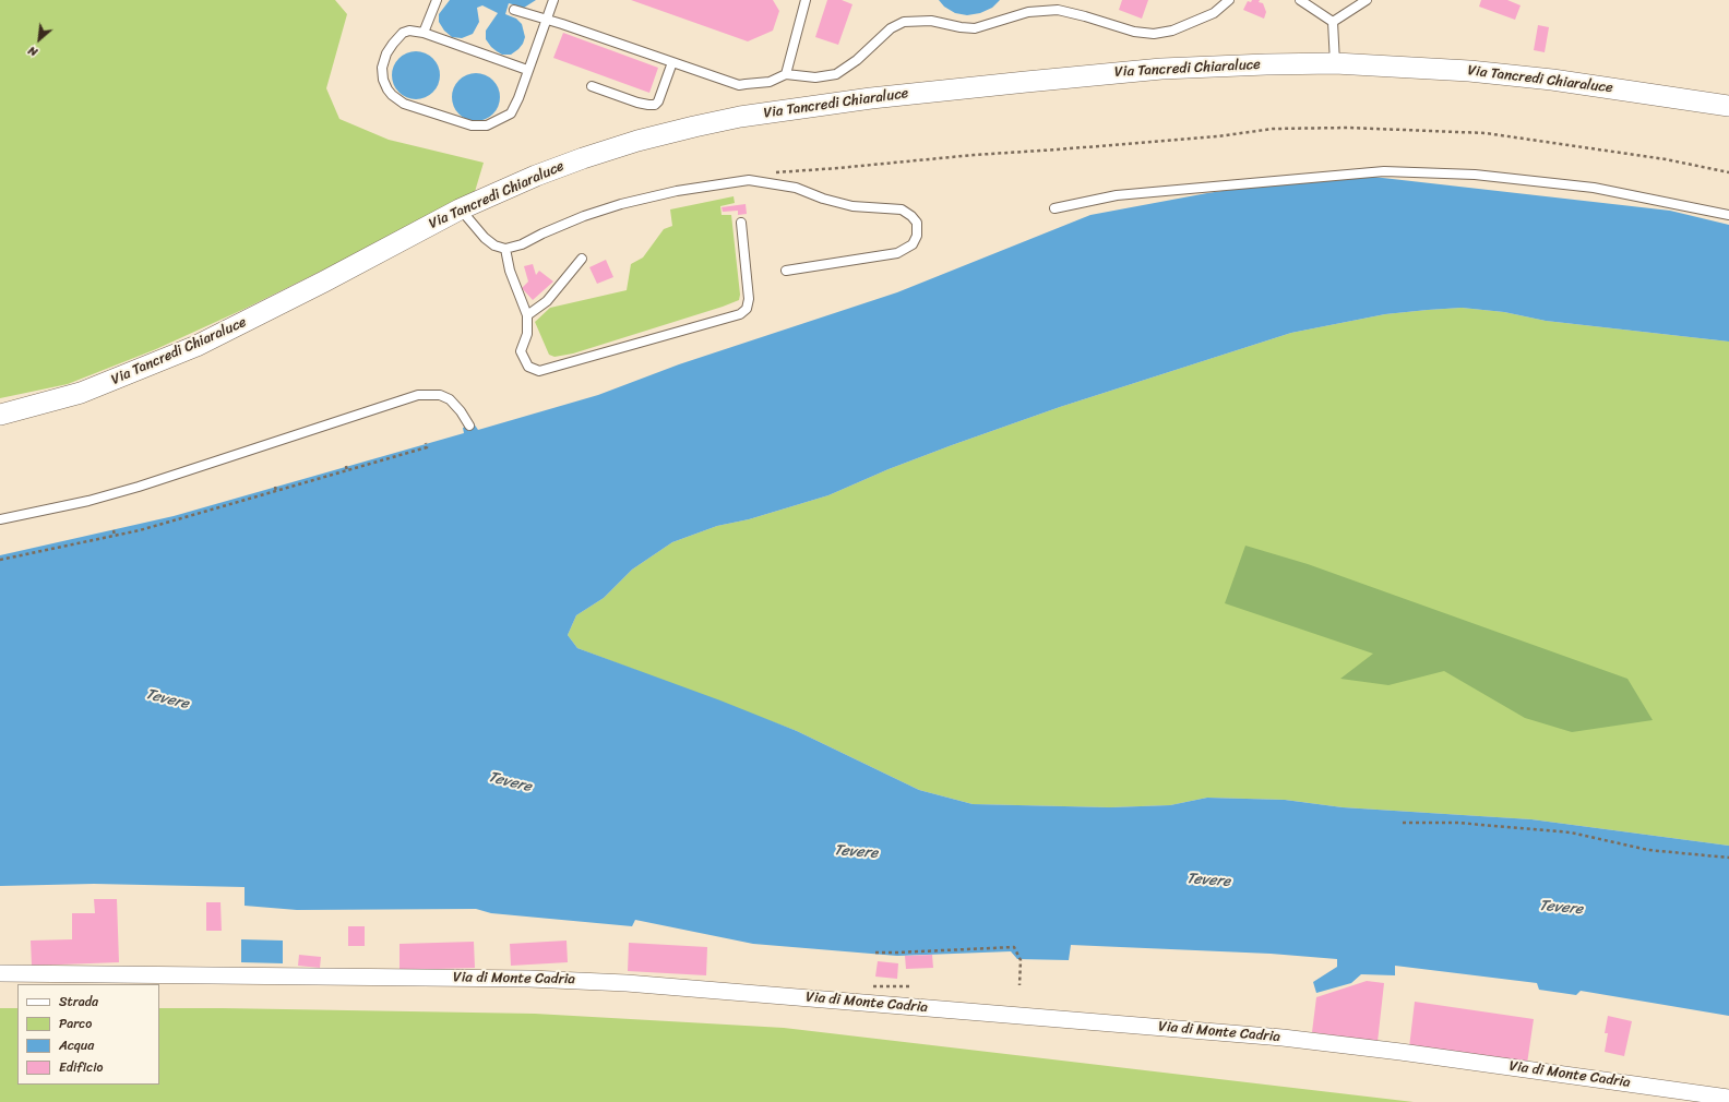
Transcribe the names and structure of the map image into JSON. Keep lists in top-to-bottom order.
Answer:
{
  "streets": {
    "street": ["Via Tancredi Chiaraluce", "Via di Monte Cadria"]
  },
  "water": ["Tevere"],
  "legend": [
    "Strada",
    "Parco",
    "Acqua",
    "Edificio"
  ],
  "north": "bottom left"
}
